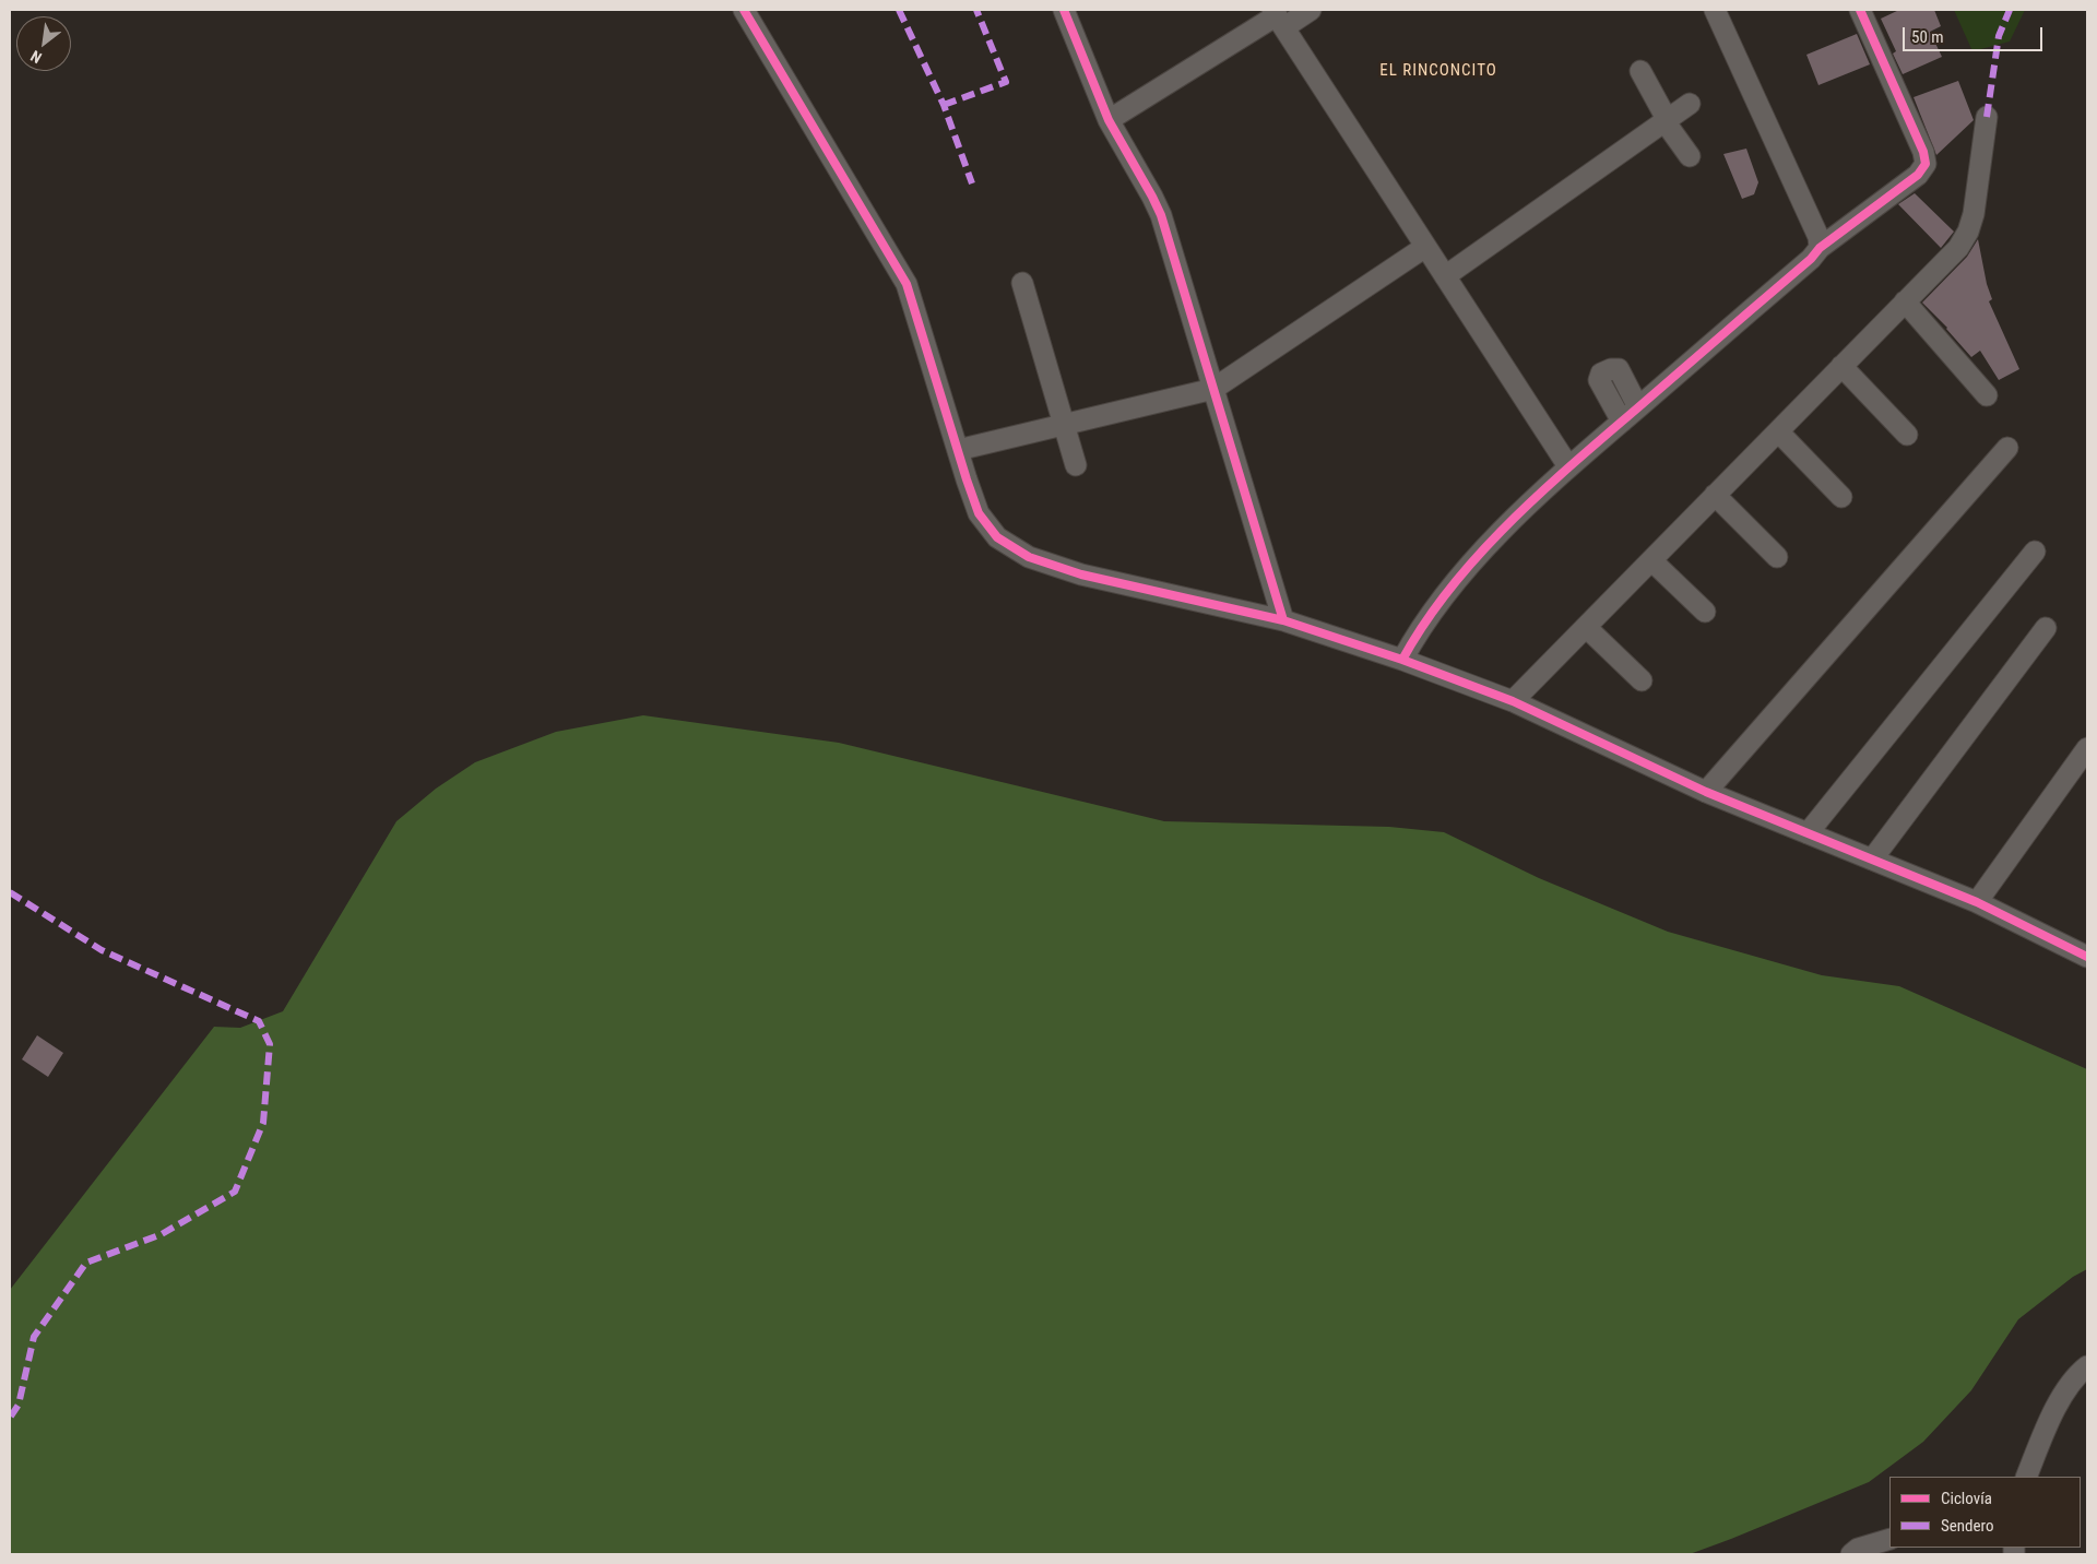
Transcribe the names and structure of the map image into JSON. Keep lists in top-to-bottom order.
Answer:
{
  "districts": ["EL RINCONCITO"],
  "legend": ["Ciclovía", "Sendero"],
  "scale_bar": "50 m",
  "north": "bottom left"
}
